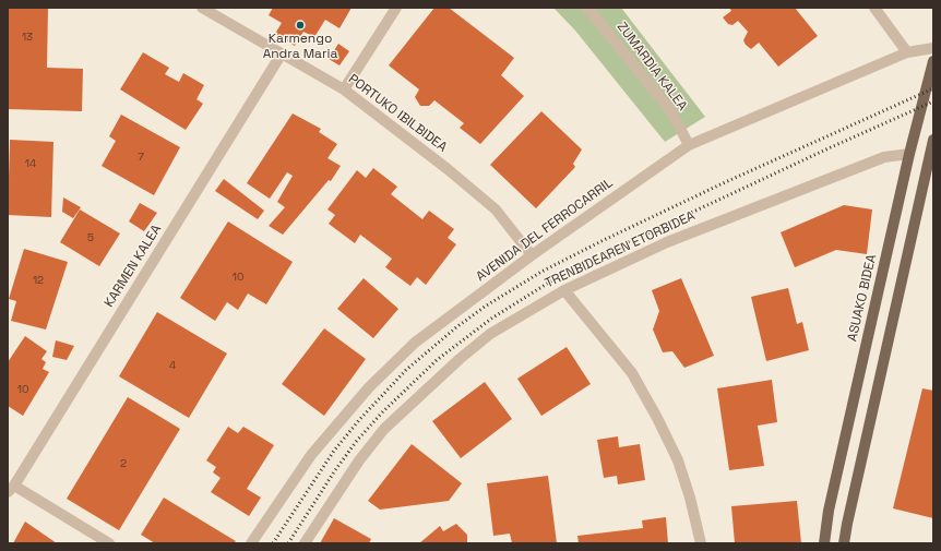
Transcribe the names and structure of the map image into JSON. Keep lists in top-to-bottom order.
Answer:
{
  "streets": {
    "main road": ["ASUAKO BIDEA"],
    "street": [
      "ZUMARDIA KALEA",
      "PORTUKO IBILBIDEA",
      "AVENIDA DEL FERROCARRIL",
      "TRENBIDEAREN ETORBIDEA",
      "KARMEN KALEA"
    ]
  },
  "crossings": [
    ["ZUMARDIA KALEA", "AVENIDA DEL FERROCARRIL"],
    ["PORTUKO IBILBIDEA", "AVENIDA DEL FERROCARRIL"],
    ["PORTUKO IBILBIDEA", "KARMEN KALEA"],
    ["TRENBIDEAREN ETORBIDEA", "ASUAKO BIDEA"]
  ],
  "places": ["Karmengo Andra Maria"],
  "house_numbers": [
    "13",
    "7",
    "14",
    "5",
    "10",
    "12",
    "4",
    "10",
    "2"
  ]
}
